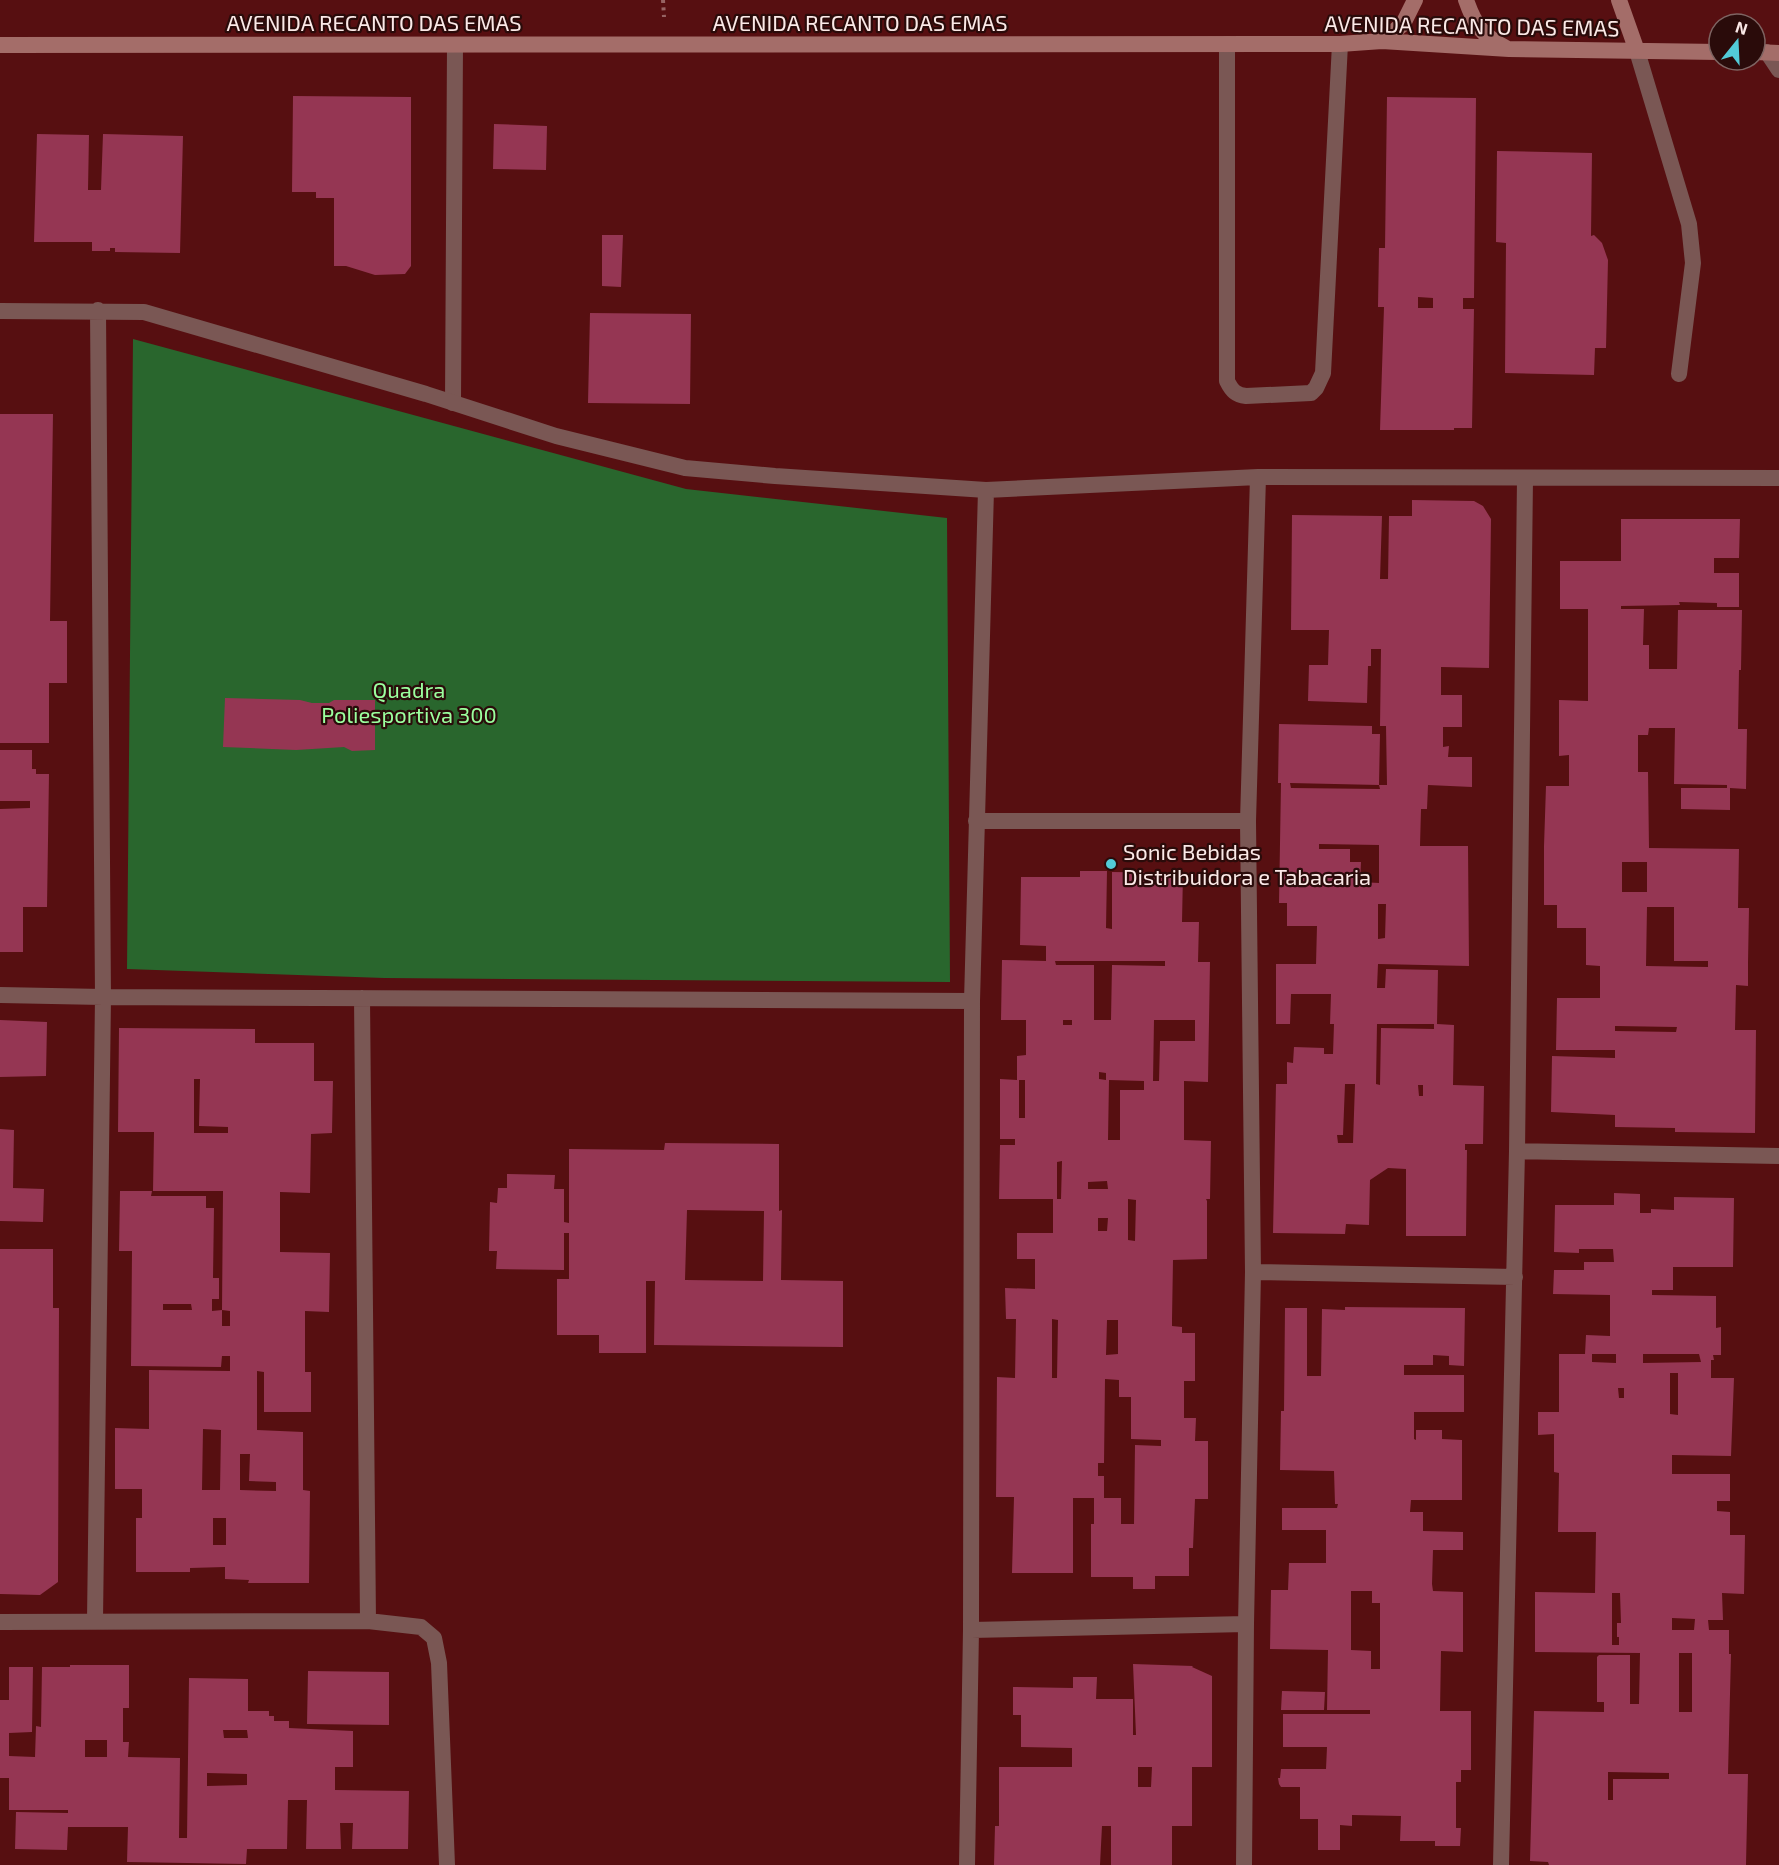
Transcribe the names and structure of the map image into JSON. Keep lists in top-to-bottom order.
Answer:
{
  "streets": {
    "main road": ["AVENIDA RECANTO DAS EMAS"]
  },
  "parks": ["Quadra Poliesportiva 300"],
  "places": ["Sonic Bebidas Distribuidora e Tabacaria"],
  "north": "top"
}
